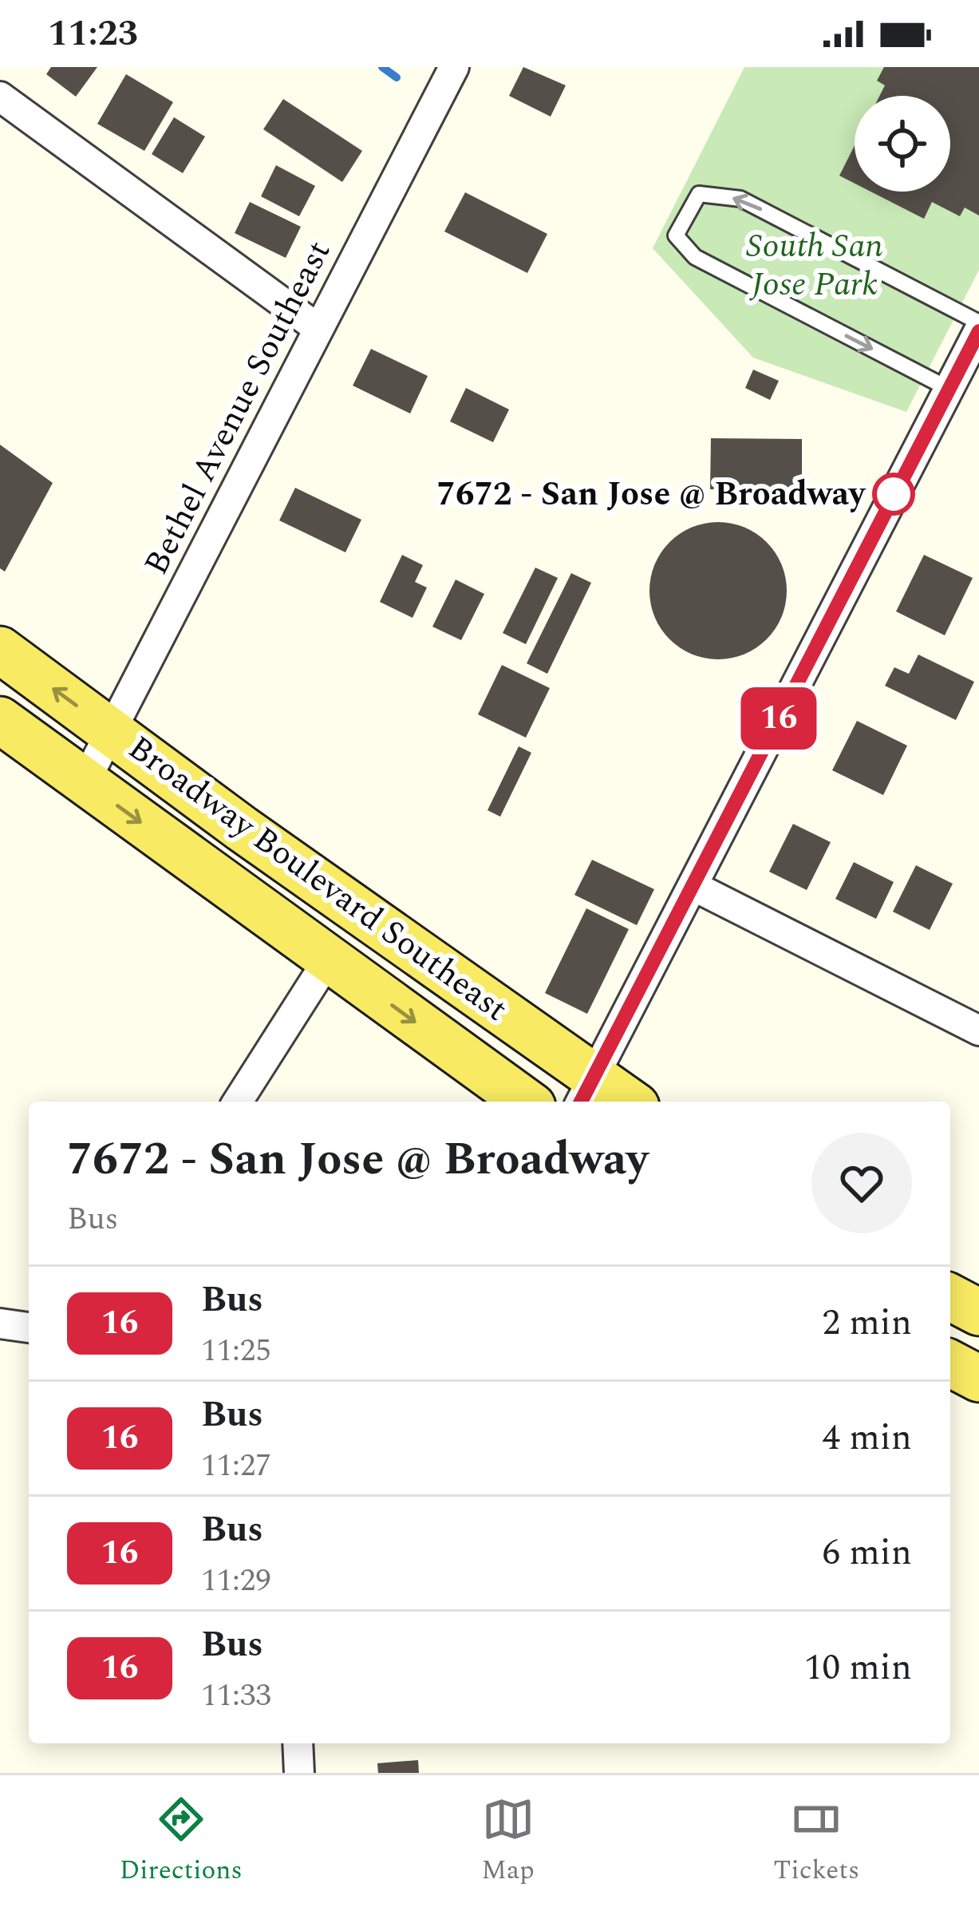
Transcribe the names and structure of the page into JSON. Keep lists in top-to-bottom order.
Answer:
{
  "streets": {
    "main road": ["Broadway Boulevard Southeast"],
    "street": ["Bethel Avenue Southeast"]
  },
  "crossings": [
    ["Bethel Avenue Southeast", "Broadway Boulevard Southeast"]
  ],
  "parks": ["South San Jose Park"],
  "places": ["7672 - San Jose @ Broadway"],
  "lines": ["bus line 16"],
  "page": {
    "status": "11:23",
    "on_map": "16",
    "heading": ["7672 - San Jose @ Broadway", "Bus"],
    "list": [
      {
        "mark": "16",
        "name": "Bus",
        "note": "11:25",
        "value": "2 min"
      },
      {
        "mark": "16",
        "name": "Bus",
        "note": "11:27",
        "value": "4 min"
      },
      {
        "mark": "16",
        "name": "Bus",
        "note": "11:29",
        "value": "6 min"
      },
      {
        "mark": "16",
        "name": "Bus",
        "note": "11:33",
        "value": "10 min"
      }
    ],
    "tabs": ["Directions", "Map", "Tickets"]
  }
}
